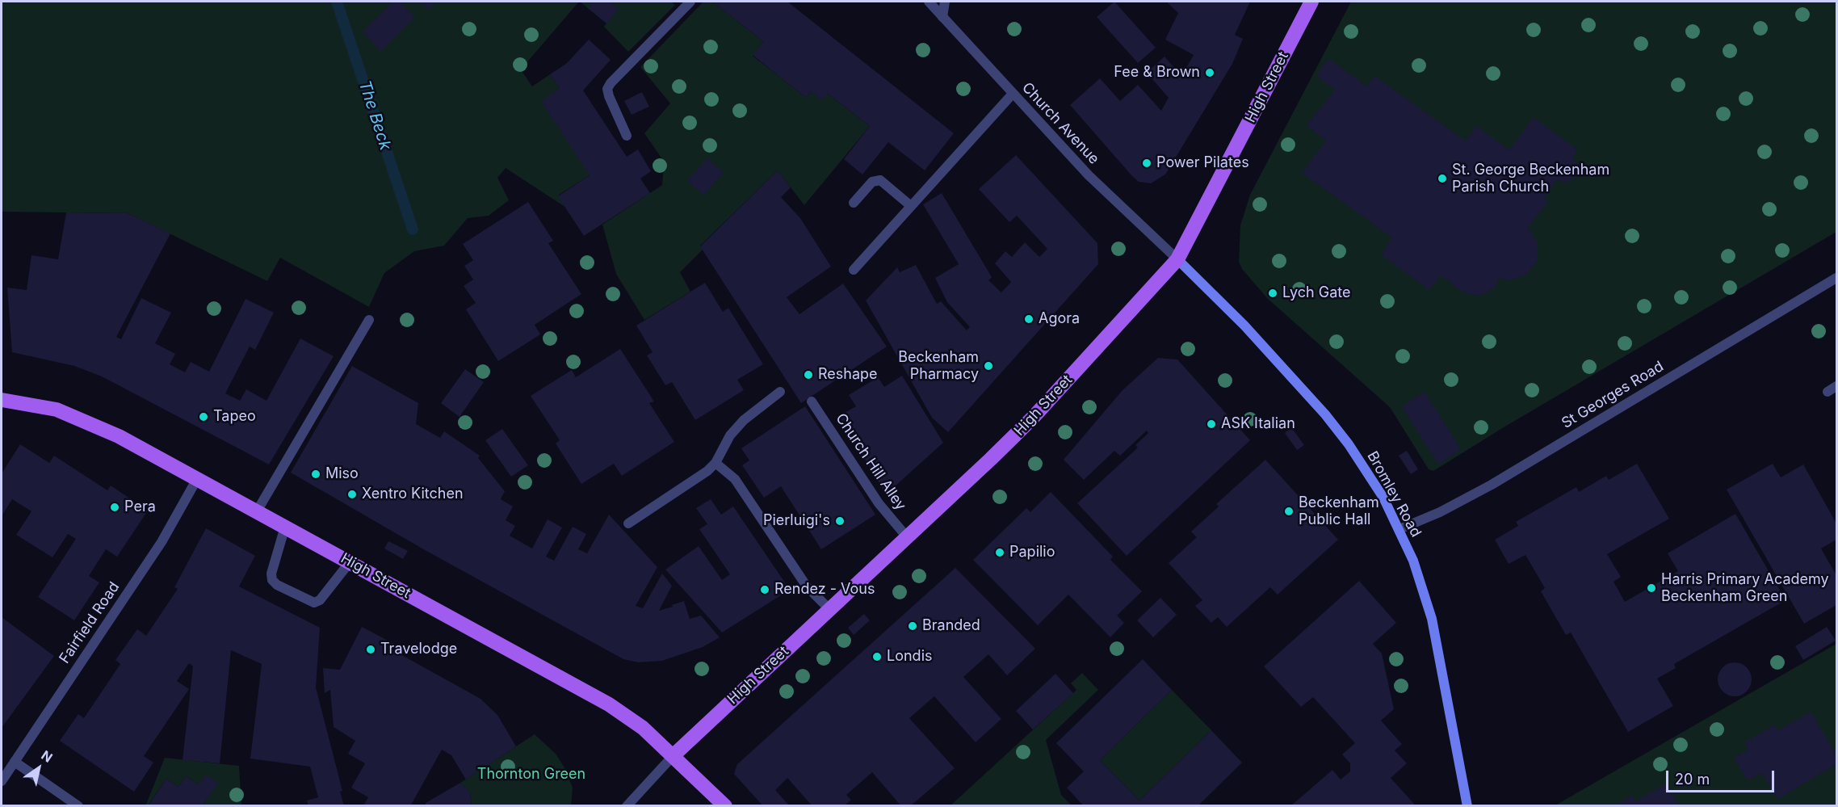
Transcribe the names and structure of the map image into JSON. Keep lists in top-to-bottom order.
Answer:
{
  "streets": {
    "main road": ["High Street", "Bromley Road"],
    "street": [
      "Church Avenue",
      "St Georges Road",
      "Church Hill Alley",
      "Fairfield Road"
    ]
  },
  "crossings": [
    ["High Street", "Church Avenue"],
    ["High Street", "Church Hill Alley"],
    ["High Street", "Bromley Road"],
    ["High Street", "Fairfield Road"],
    ["Church Avenue", "Bromley Road"],
    ["St Georges Road", "Bromley Road"]
  ],
  "water": ["The Beck"],
  "parks": ["Thornton Green"],
  "places": [
    "Fee & Brown",
    "Power Pilates",
    "St. George Beckenham Parish Church",
    "Lych Gate",
    "Agora",
    "Beckenham Pharmacy",
    "Reshape",
    "Tapeo",
    "ASK Italian",
    "Miso",
    "Xentro Kitchen",
    "Pera",
    "Beckenham Public Hall",
    "Pierluigi's",
    "Papilio",
    "Harris Primary Academy Beckenham Green",
    "Rendez - Vous",
    "Branded",
    "Travelodge",
    "Londis"
  ],
  "scale_bar": "20 m",
  "north": "top right"
}
